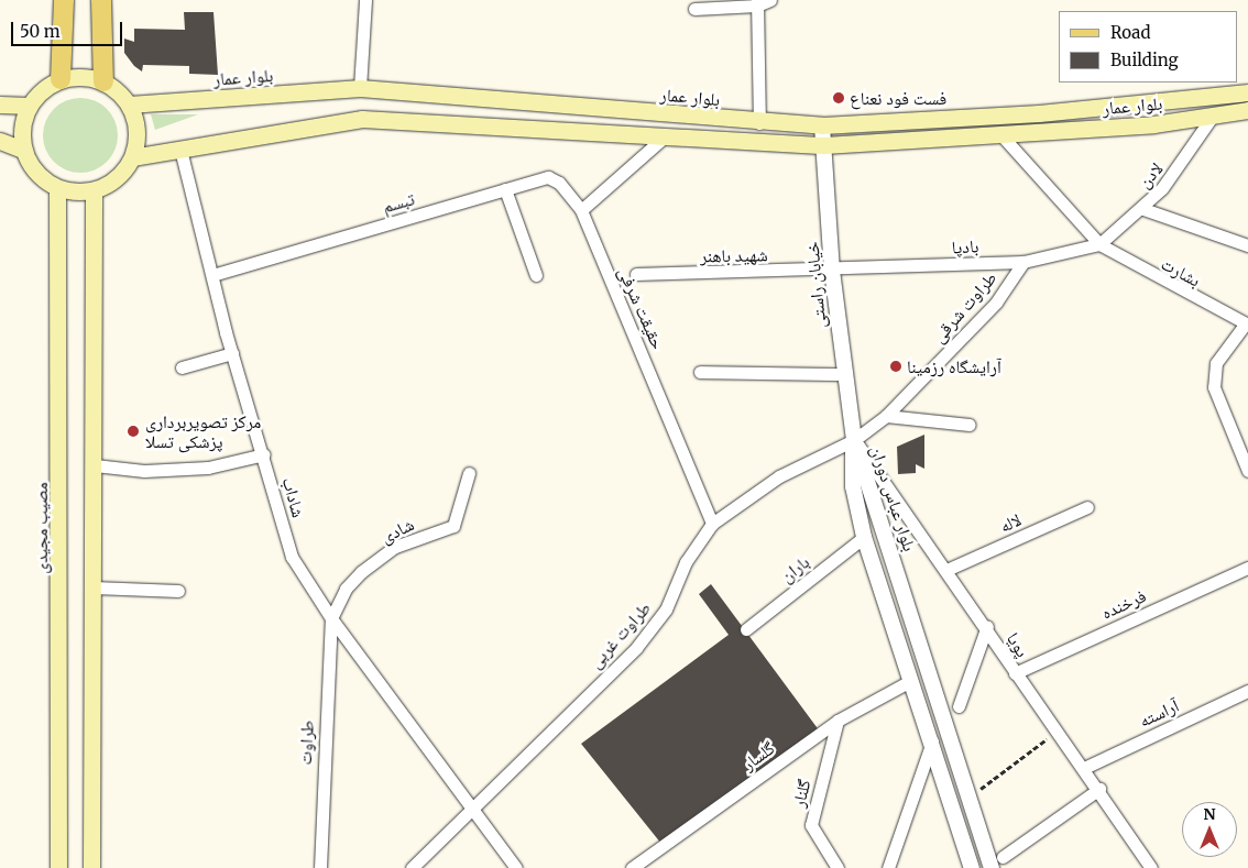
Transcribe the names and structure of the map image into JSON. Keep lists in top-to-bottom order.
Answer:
{
  "streets": {
    "main road": ["بلوار عمار", "مصیب مجیدی"],
    "street": [
      "لادن",
      "تبسم",
      "بادپا",
      "شهید باهنر",
      "بشارت",
      "خیابان راستی",
      "طراوت شرقی",
      "حقیقت شرفی",
      "شاداب",
      "بلوار عباس دوران",
      "لاله",
      "شادی",
      "باران",
      "فرخنده",
      "طراوت غربی",
      "پویا",
      "آراسته",
      "طراوت",
      "گلسار",
      "گلنار"
    ]
  },
  "crossings": [
    ["بلوار عمار", "لادن"],
    ["بلوار عمار", "بشارت"],
    ["بلوار عمار", "خیابان راستی"],
    ["بلوار عمار", "شاداب"],
    ["بلوار عمار", "مصیب مجیدی"],
    ["لادن", "بادپا"],
    ["لادن", "بشارت"],
    ["تبسم", "حقیقت شرفی"],
    ["تبسم", "شاداب"],
    ["بادپا", "شهید باهنر"],
    ["بادپا", "بشارت"],
    ["بادپا", "خیابان راستی"],
    ["بادپا", "طراوت شرقی"],
    ["شهید باهنر", "خیابان راستی"],
    ["خیابان راستی", "طراوت شرقی"],
    ["خیابان راستی", "بلوار عباس دوران"],
    ["خیابان راستی", "طراوت غربی"],
    ["خیابان راستی", "پویا"],
    ["طراوت شرقی", "بلوار عباس دوران"],
    ["طراوت شرقی", "طراوت غربی"],
    ["طراوت شرقی", "پویا"],
    ["حقیقت شرفی", "طراوت غربی"],
    ["شاداب", "شادی"],
    ["شاداب", "طراوت غربی"],
    ["شاداب", "طراوت"],
    ["بلوار عباس دوران", "باران"],
    ["بلوار عباس دوران", "طراوت غربی"],
    ["بلوار عباس دوران", "پویا"],
    ["بلوار عباس دوران", "گلسار"],
    ["لاله", "پویا"],
    ["شادی", "طراوت"],
    ["فرخنده", "پویا"],
    ["طراوت غربی", "پویا"],
    ["پویا", "آراسته"],
    ["گلسار", "گلنار"]
  ],
  "places": ["فست فود نعناع", "آرایشگاه رزمینا", "مرکز تصویربرداری پزشکی تسلا"],
  "legend": ["Road", "Building"],
  "scale_bar": "50 m",
  "north": "top"
}
